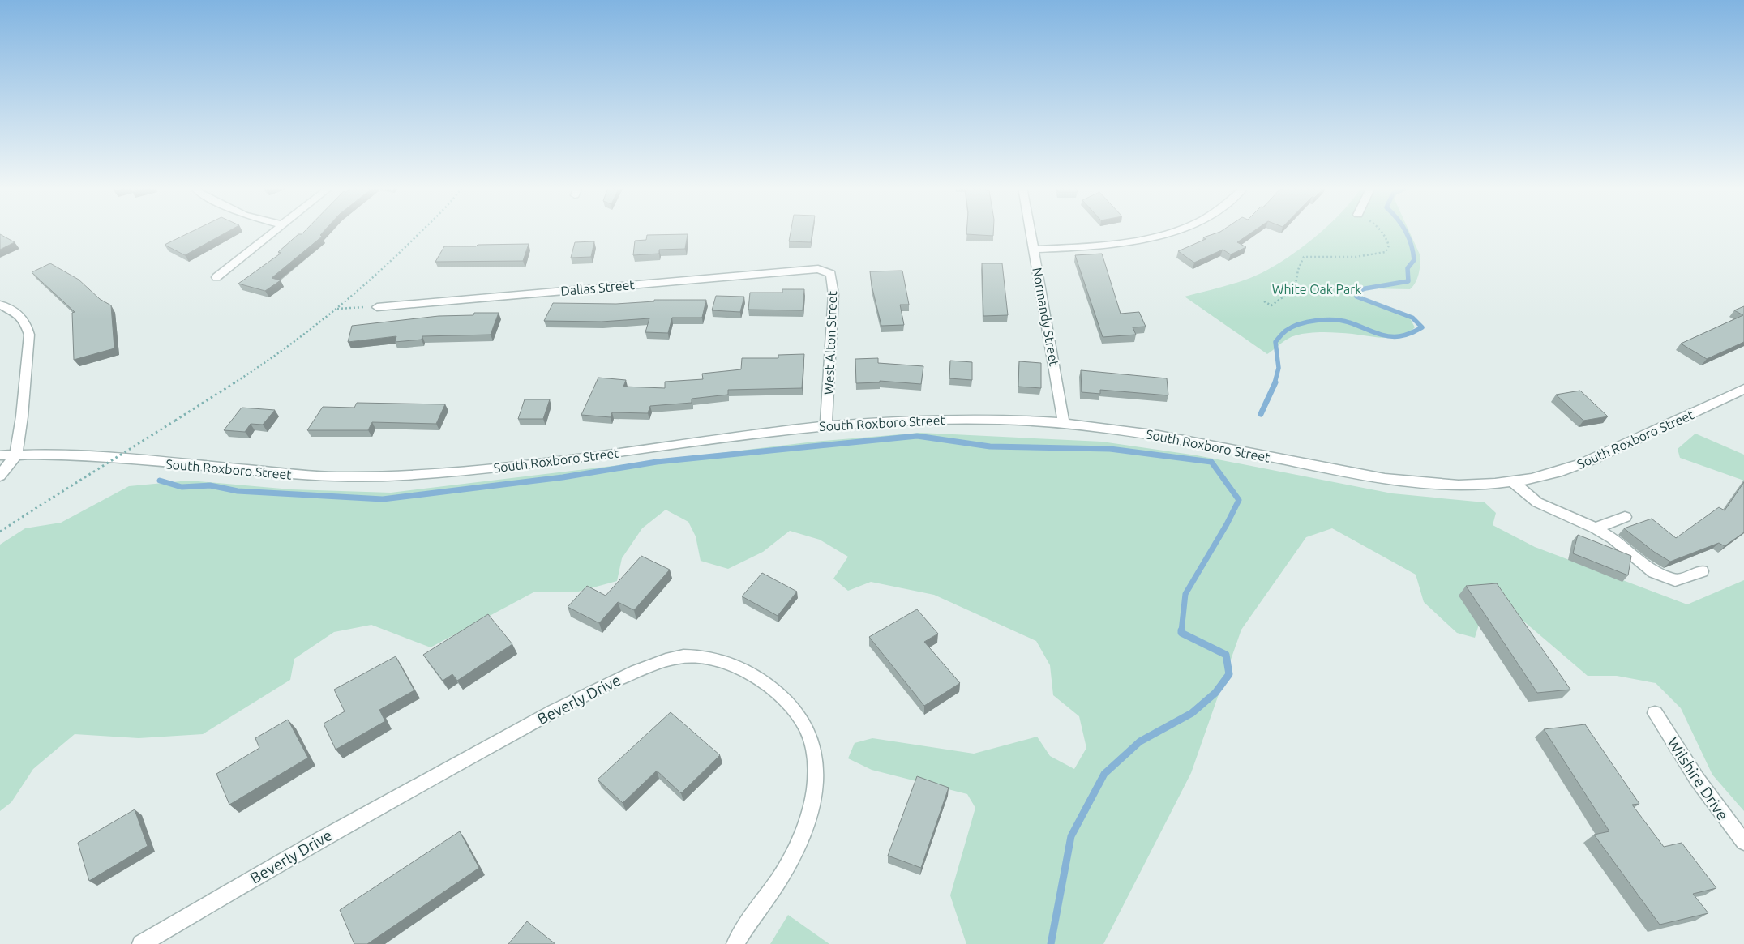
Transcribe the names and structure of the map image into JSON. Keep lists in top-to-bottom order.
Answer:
{
  "streets": {
    "street": [
      "Dallas Street",
      "Normandy Street",
      "West Alton Street",
      "South Roxboro Street",
      "Beverly Drive",
      "Wilshire Drive"
    ]
  },
  "crossings": [
    ["Dallas Street", "West Alton Street"],
    ["Normandy Street", "South Roxboro Street"],
    ["West Alton Street", "South Roxboro Street"]
  ],
  "parks": ["White Oak Park"]
}
